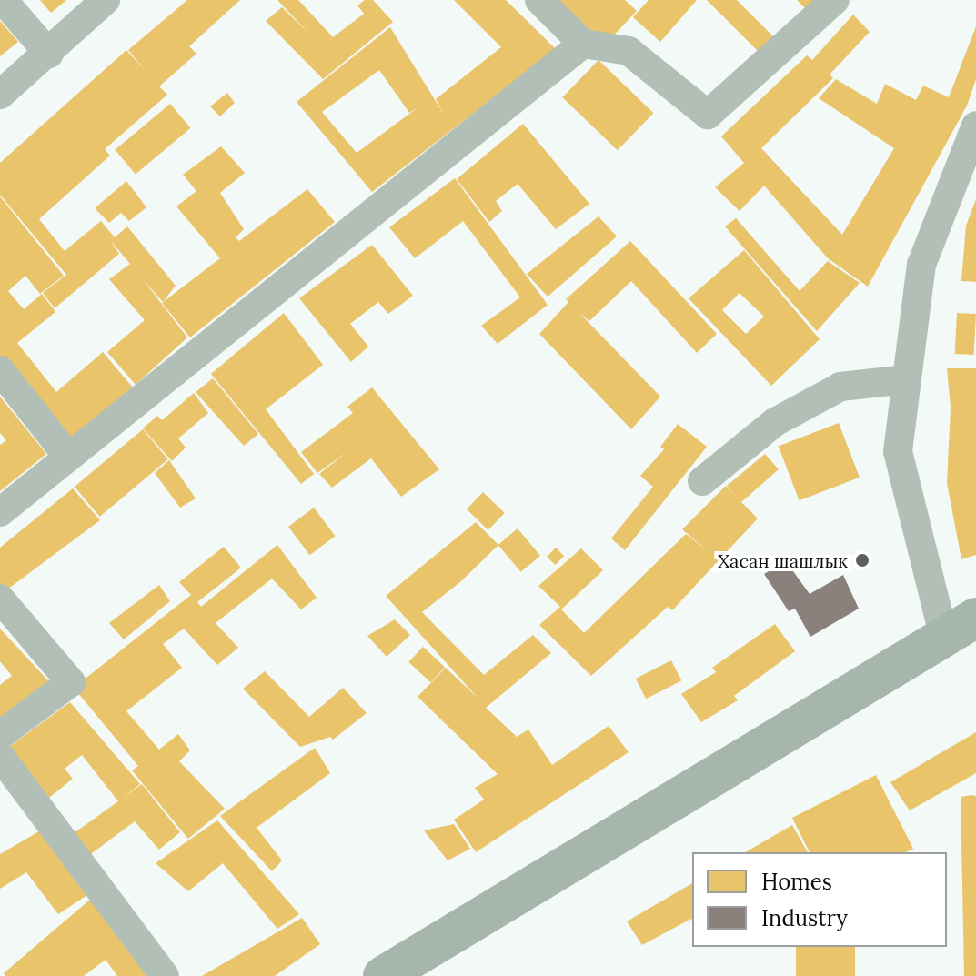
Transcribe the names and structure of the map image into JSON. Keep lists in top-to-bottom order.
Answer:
{
  "places": ["Хасан шашлык"],
  "legend": ["Homes", "Industry"]
}
